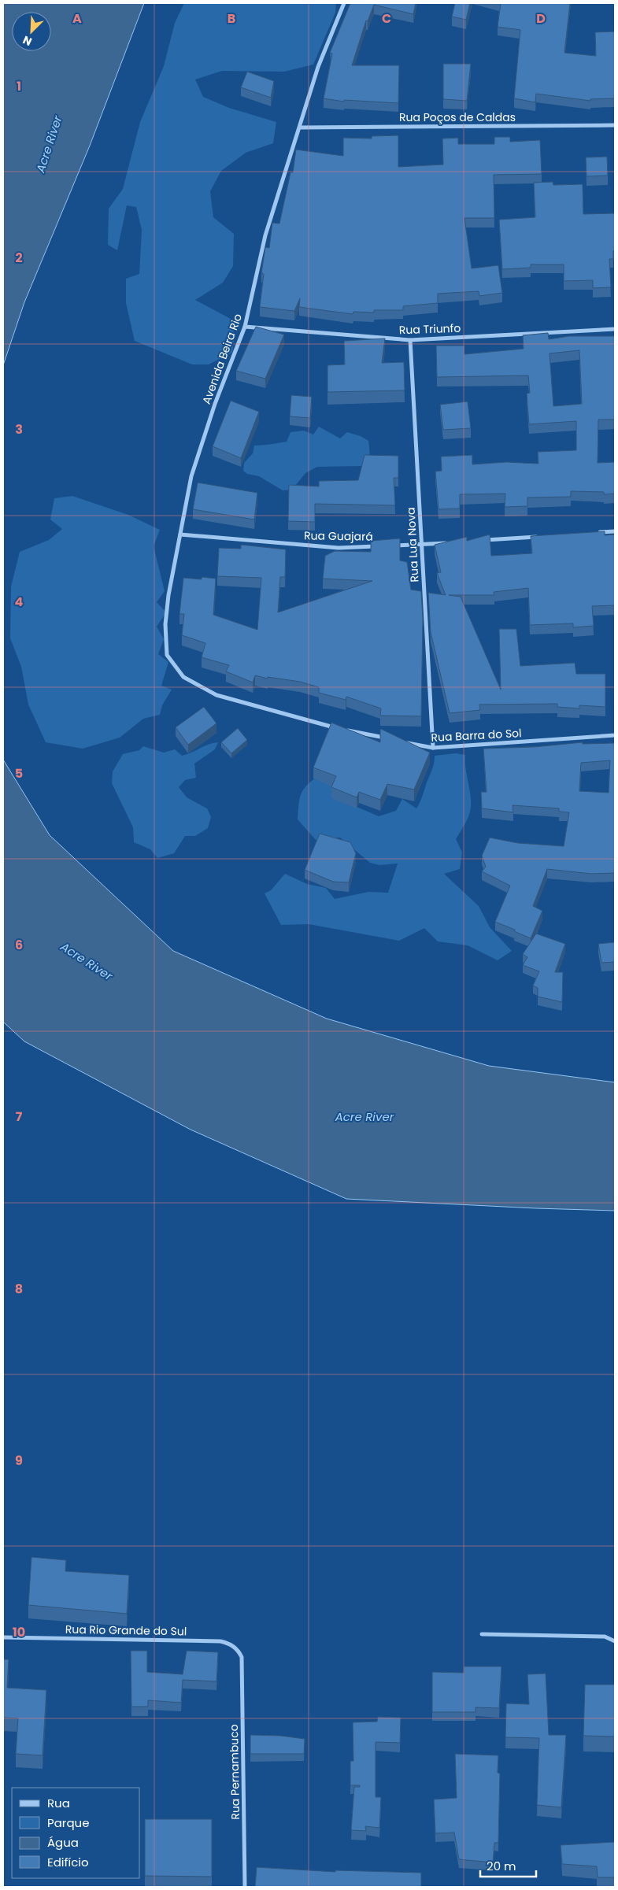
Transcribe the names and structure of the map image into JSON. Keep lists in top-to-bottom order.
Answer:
{
  "streets": {
    "street": [
      "Rua Poços de Caldas",
      "Rua Triunfo",
      "Avenida Beira Rio",
      "Rua Guajará",
      "Rua Lua Nova",
      "Rua Barra do Sol",
      "Rua Rio Grande do Sul",
      "Rua Pernambuco"
    ]
  },
  "crossings": [
    ["Rua Poços de Caldas", "Avenida Beira Rio"],
    ["Rua Triunfo", "Avenida Beira Rio"],
    ["Rua Triunfo", "Rua Lua Nova"],
    ["Avenida Beira Rio", "Rua Guajará"],
    ["Rua Lua Nova", "Rua Barra do Sol"],
    ["Rua Rio Grande do Sul", "Rua Pernambuco"]
  ],
  "water": ["Acre River"],
  "legend": [
    "Rua",
    "Parque",
    "Água",
    "Edifício"
  ],
  "scale_bar": "20 m",
  "north": "bottom left",
  "grid": {
    "columns": [
      "A",
      "B",
      "C",
      "D"
    ],
    "rows": [
      "1",
      "2",
      "3",
      "4",
      "5",
      "6",
      "7",
      "8",
      "9",
      "10"
    ]
  }
}
